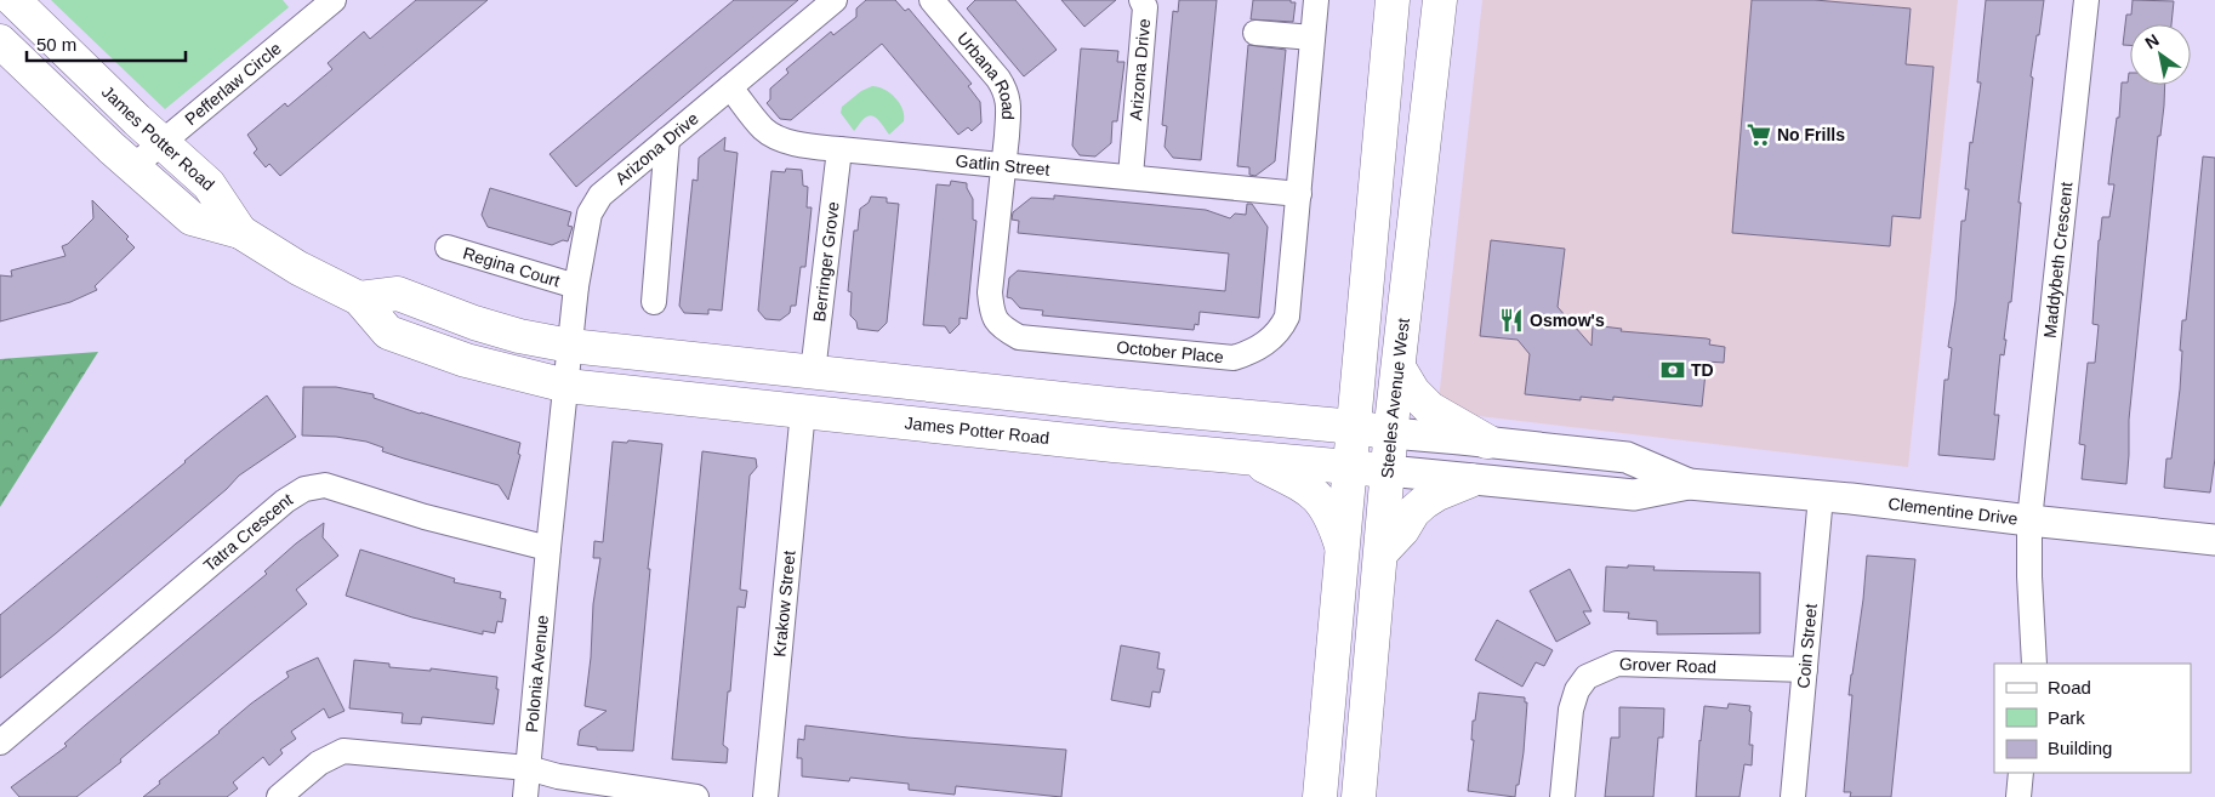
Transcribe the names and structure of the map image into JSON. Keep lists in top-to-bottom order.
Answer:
{
  "streets": {
    "main road": ["James Potter Road", "Steeles Avenue West"],
    "street": [
      "Arizona Drive",
      "Urbana Road",
      "Pefferlaw Circle",
      "Gatlin Street",
      "Berringer Grove",
      "Maddybeth Crescent",
      "Regina Court",
      "October Place",
      "Clementine Drive",
      "Tatra Crescent",
      "Krakow Street",
      "Coin Street",
      "Grover Road",
      "Polonia Avenue"
    ]
  },
  "crossings": [
    ["Arizona Drive", "Gatlin Street"],
    ["Arizona Drive", "Regina Court"],
    ["Urbana Road", "Gatlin Street"],
    ["Urbana Road", "October Place"],
    ["Pefferlaw Circle", "James Potter Road"],
    ["James Potter Road", "Steeles Avenue West"],
    ["James Potter Road", "Clementine Drive"],
    ["James Potter Road", "Krakow Street"],
    ["Gatlin Street", "Berringer Grove"],
    ["Gatlin Street", "October Place"],
    ["Maddybeth Crescent", "Clementine Drive"],
    ["Steeles Avenue West", "Clementine Drive"],
    ["Clementine Drive", "Coin Street"],
    ["Tatra Crescent", "Polonia Avenue"],
    ["Coin Street", "Grover Road"]
  ],
  "places": {
    "supermarket": ["No Frills"],
    "restaurant": ["Osmow's"],
    "bank": ["TD"]
  },
  "legend": ["Road", "Park", "Building"],
  "scale_bar": "50 m",
  "north": "top left"
}
